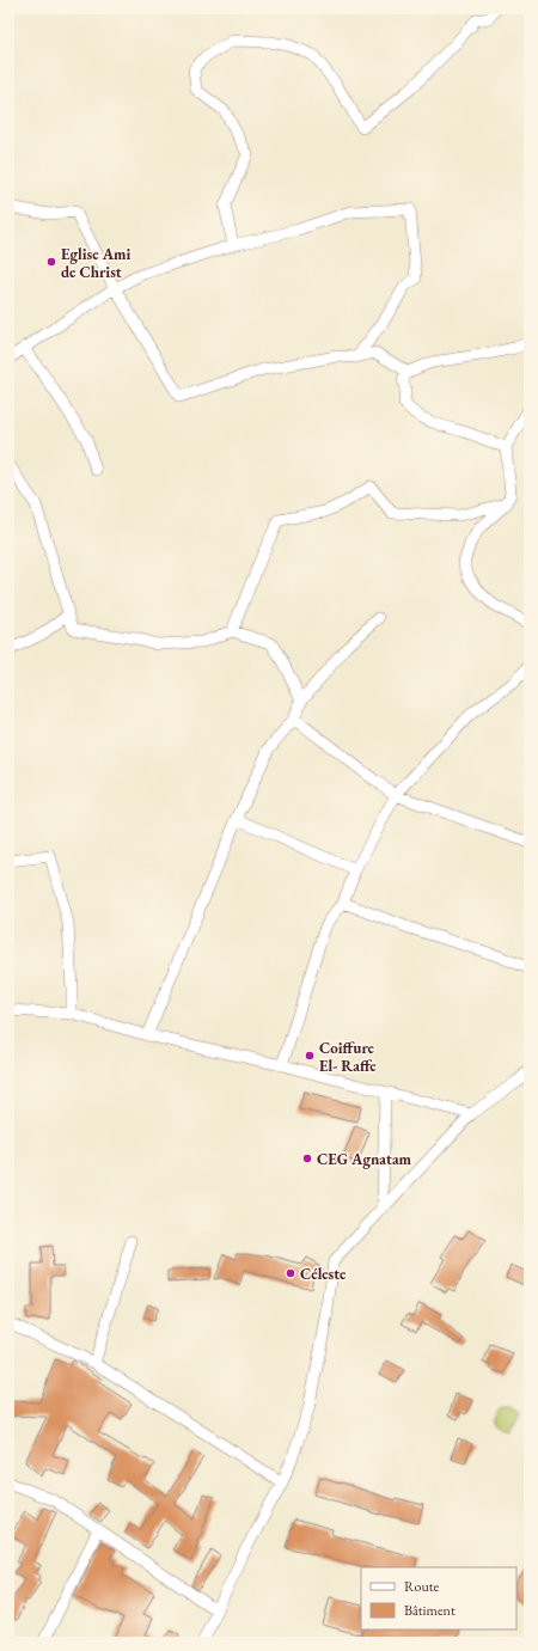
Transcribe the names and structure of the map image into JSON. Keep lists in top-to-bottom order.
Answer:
{
  "places": [
    "Eglise Ami de Christ",
    "Coiffure El- Raffe",
    "CEG Agnatam",
    "Céleste"
  ],
  "legend": ["Route", "Bâtiment"]
}
